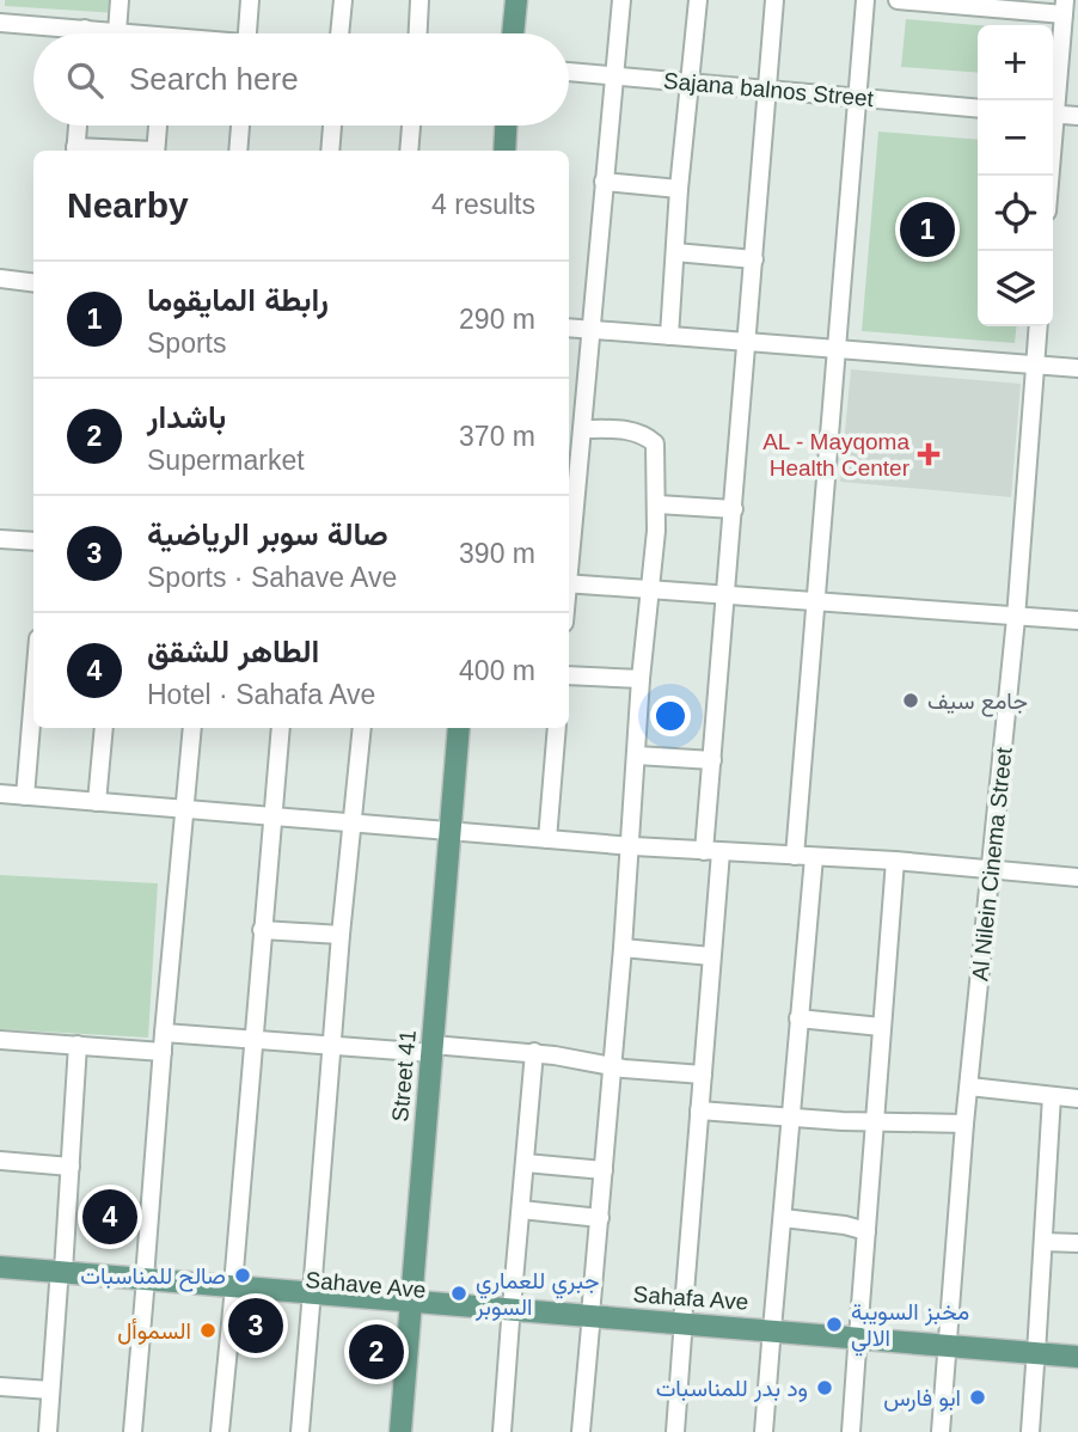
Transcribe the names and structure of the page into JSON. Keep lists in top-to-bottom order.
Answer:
{
  "streets": {
    "main road": ["Street 41", "Sahave Ave"],
    "street": ["Sajana balnos Street", "Al Nilein Cinema Street"]
  },
  "crossings": [
    ["Al Nilein Cinema Street", "Sahave Ave"],
    ["Street 41", "Sahave Ave"]
  ],
  "places": {
    "health": ["AL - Mayqoma Health Center"],
    "other": [
      "جامع سيف",
      "صالح للمناسبات",
      "جبري للعماري السوبر",
      "مخبز السويبة الالي",
      "السموأل",
      "ود بدر للمناسبات",
      "ابو فارس"
    ]
  },
  "page": {
    "map_buttons": ["+", "−"],
    "search": "Search here",
    "heading": ["Nearby", "4 results"],
    "pins": [
      "1",
      "4",
      "3",
      "2"
    ],
    "list": [
      {
        "mark": "1",
        "name": "رابطة المايقوما",
        "note": "Sports",
        "value": "290 m"
      },
      {
        "mark": "2",
        "name": "باشدار",
        "note": "Supermarket",
        "value": "370 m"
      },
      {
        "mark": "3",
        "name": "صالة سوبر الرياضية",
        "note": "Sports · Sahave Ave",
        "value": "390 m"
      },
      {
        "mark": "4",
        "name": "الطاهر للشقق",
        "note": "Hotel · Sahafa Ave",
        "value": "400 m"
      }
    ]
  }
}
